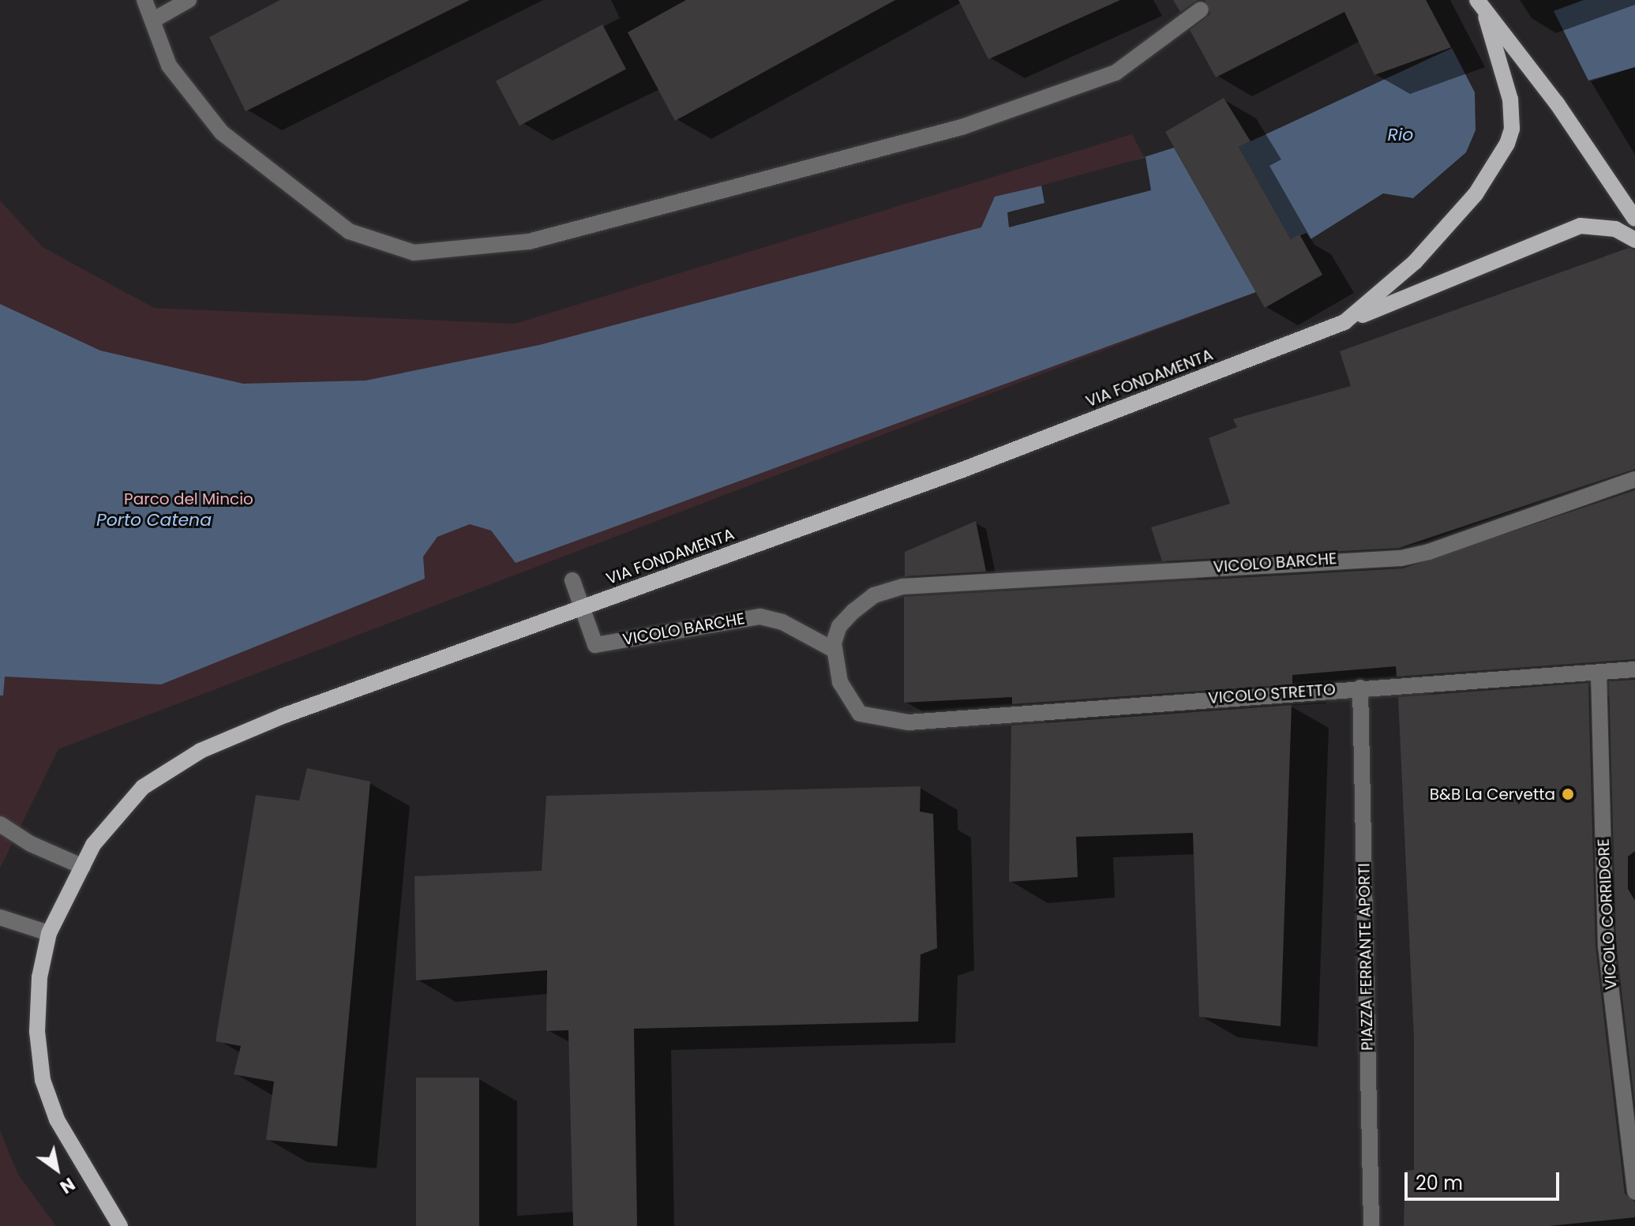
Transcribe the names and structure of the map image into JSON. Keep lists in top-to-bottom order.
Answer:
{
  "streets": {
    "main road": ["VIA FONDAMENTA"],
    "street": [
      "VICOLO BARCHE",
      "VICOLO STRETTO",
      "VICOLO CORRIDORE",
      "PIAZZA FERRANTE APORTI"
    ]
  },
  "crossings": [
    ["VIA FONDAMENTA", "VICOLO BARCHE"],
    ["VICOLO BARCHE", "VICOLO STRETTO"],
    ["VICOLO STRETTO", "VICOLO CORRIDORE"],
    ["VICOLO STRETTO", "PIAZZA FERRANTE APORTI"]
  ],
  "water": ["Rio", "Porto Catena"],
  "parks": ["Parco del Mincio"],
  "places": ["B&B La Cervetta"],
  "scale_bar": "20 m",
  "north": "bottom right"
}
